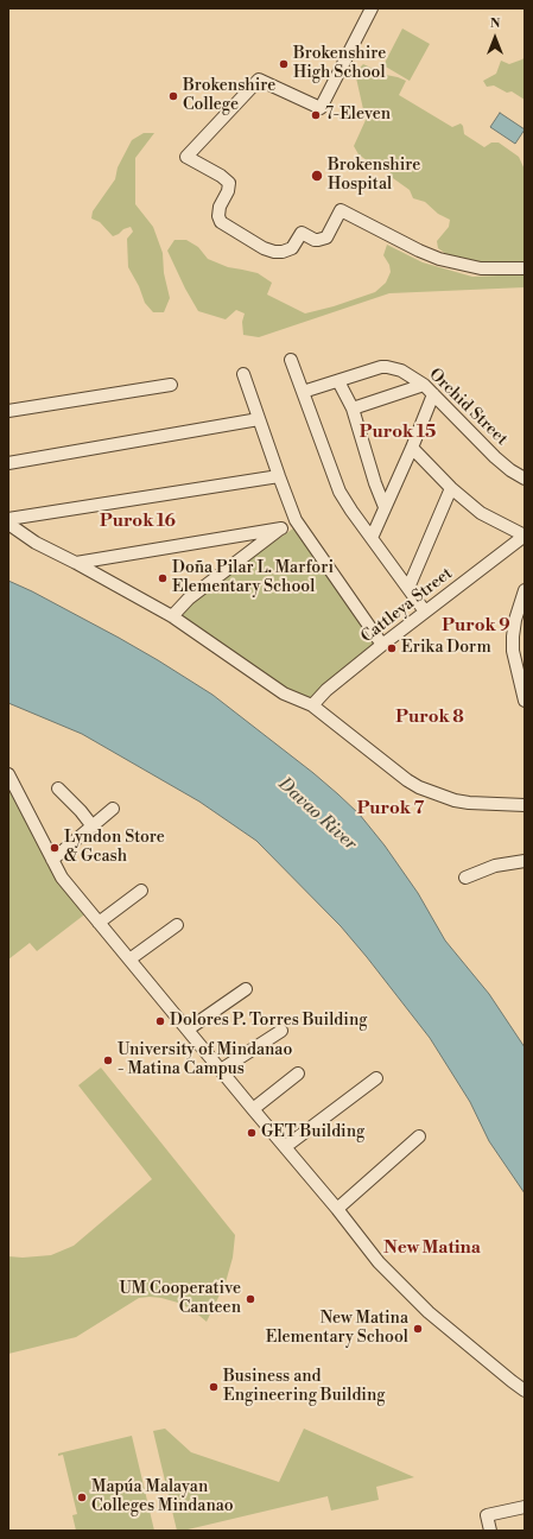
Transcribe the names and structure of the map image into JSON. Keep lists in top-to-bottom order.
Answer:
{
  "streets": {
    "street": ["Orchid Street", "Cattleya Street"]
  },
  "districts": [
    "Purok 15",
    "Purok 16",
    "Purok 9",
    "Purok 8",
    "Purok 7",
    "New Matina"
  ],
  "water": ["Davao River"],
  "places": [
    "Brokenshire High School",
    "Brokenshire College",
    "7-Eleven",
    "Brokenshire Hospital",
    "Doña Pilar L. Marfori Elementary School",
    "Erika Dorm",
    "Lyndon Store & Gcash",
    "Dolores P. Torres Building",
    "University of Mindanao - Matina Campus",
    "GET Building",
    "UM Cooperative Canteen",
    "New Matina Elementary School",
    "Business and Engineering Building",
    "Mapúa Malayan Colleges Mindanao"
  ],
  "north": "top"
}
